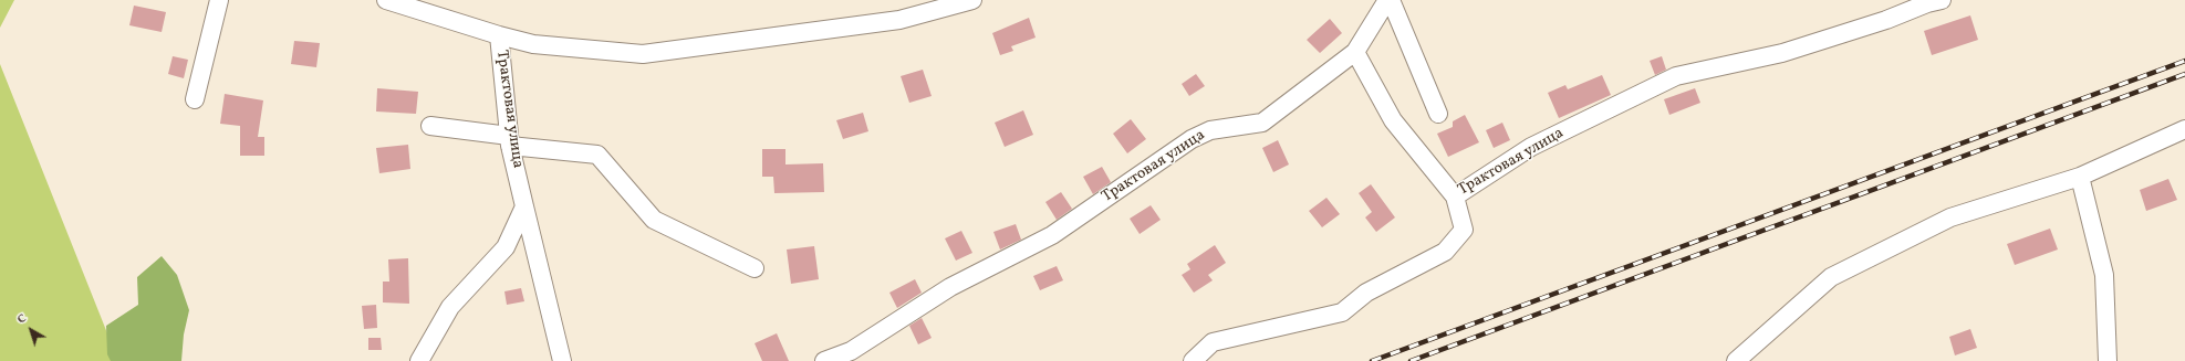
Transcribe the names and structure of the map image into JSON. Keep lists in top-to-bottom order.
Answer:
{
  "streets": {
    "street": ["Трактовая улица"]
  },
  "north": "top left"
}
